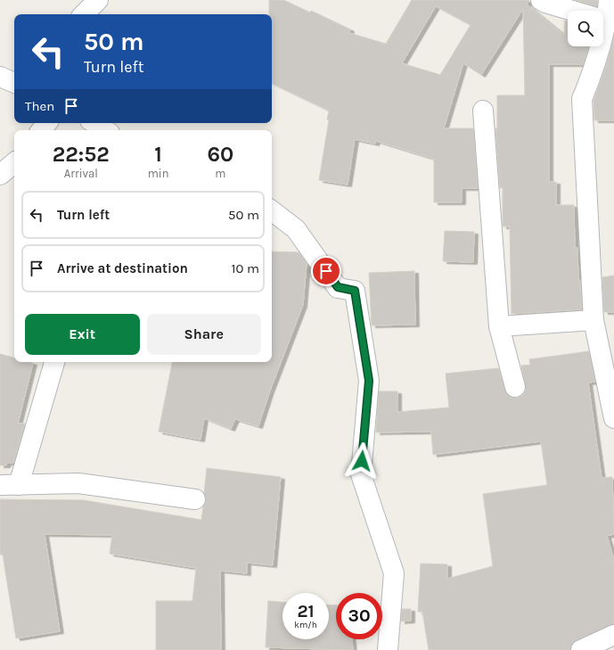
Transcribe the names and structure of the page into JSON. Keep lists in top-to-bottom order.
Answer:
{
  "page": {
    "turn": ["50 m", "Turn left"],
    "then": "Then",
    "eta": [
      "22:52",
      "Arrival",
      "1",
      "min",
      "60",
      "m"
    ],
    "list": [
      {
        "name": "Turn left",
        "value": "50 m"
      },
      {
        "name": "Arrive at destination",
        "value": "10 m"
      }
    ],
    "buttons": ["Exit", "Share"],
    "speed": "21 km/h",
    "limit": "30"
  }
}
